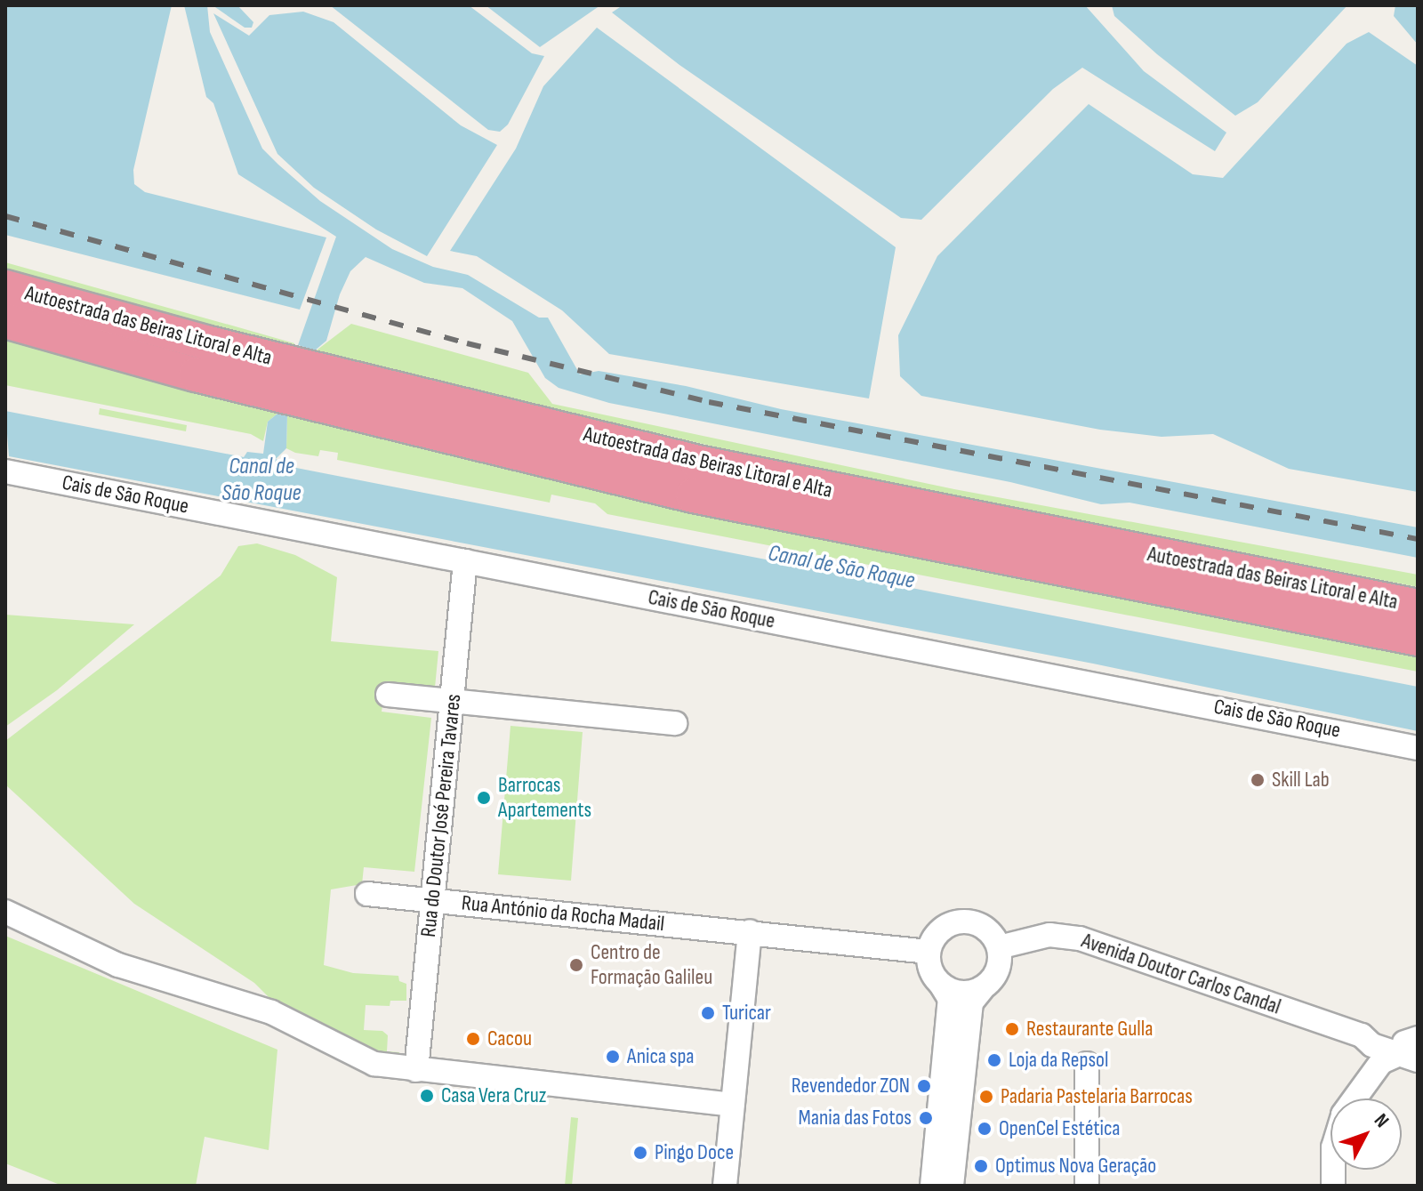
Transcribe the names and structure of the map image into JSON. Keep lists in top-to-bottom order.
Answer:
{
  "streets": {
    "highway": ["Autoestrada das Beiras Litoral e Alta"],
    "street": [
      "Cais de São Roque",
      "Rua do Doutor José Pereira Tavares",
      "Rua António da Rocha Madail",
      "Avenida Doutor Carlos Candal"
    ]
  },
  "crossings": [
    ["Cais de São Roque", "Rua do Doutor José Pereira Tavares"],
    ["Rua do Doutor José Pereira Tavares", "Rua António da Rocha Madail"],
    ["Rua António da Rocha Madail", "Avenida Doutor Carlos Candal"]
  ],
  "water": ["Canal de São Roque"],
  "places": [
    "Skill Lab",
    "Barrocas Apartements",
    "Centro de Formação Galileu",
    "Turicar",
    "Restaurante Gulla",
    "Cacou",
    "Anica spa",
    "Loja da Repsol",
    "Revendedor ZON",
    "Casa Vera Cruz",
    "Padaria Pastelaria Barrocas",
    "Mania das Fotos",
    "OpenCel Estética",
    "Pingo Doce",
    "Optimus Nova Geração"
  ],
  "north": "top right"
}
